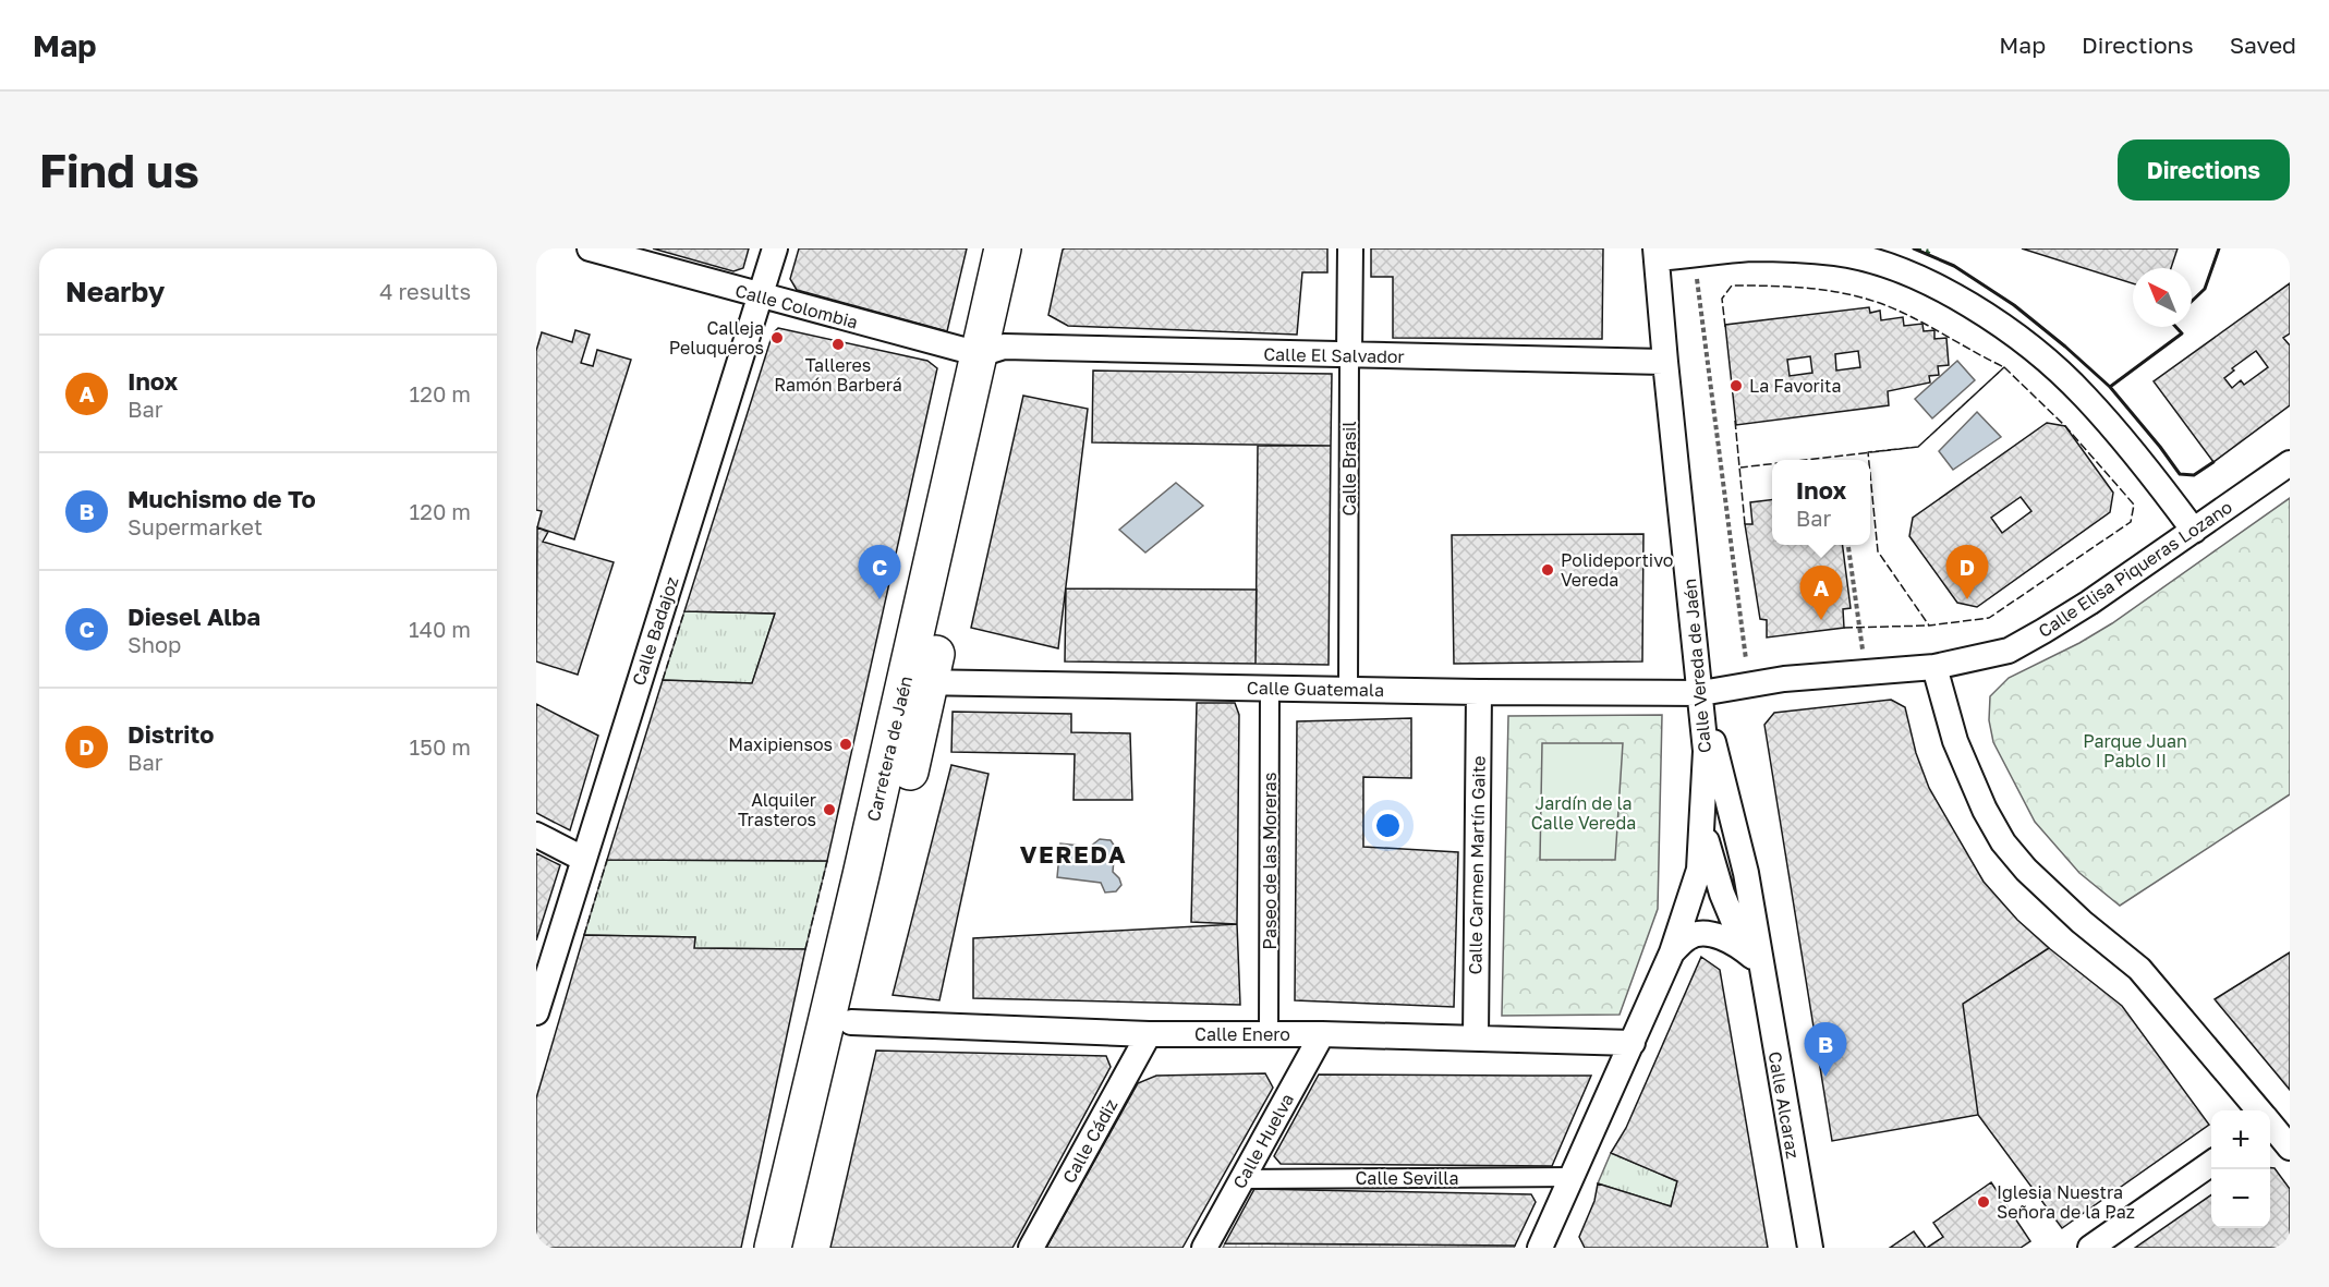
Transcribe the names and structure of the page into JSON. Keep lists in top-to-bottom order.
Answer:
{
  "streets": {
    "main road": ["Carretera de Jaén"],
    "street": [
      "Calle Colombia",
      "Calle El Salvador",
      "Calle Brasil",
      "Calle Elisa Piqueras Lozano",
      "Calle Badajoz",
      "Calle Vereda de Jaén",
      "Calle Guatemala",
      "Paseo de las Moreras",
      "Calle Carmen Martín Gaite",
      "Calle Enero",
      "Calle Alcaraz",
      "Calle Cádiz",
      "Calle Huelva",
      "Calle Sevilla"
    ]
  },
  "crossings": [
    ["Calle Colombia", "Calle El Salvador"],
    ["Calle Colombia", "Calle Badajoz"],
    ["Calle Colombia", "Carretera de Jaén"],
    ["Calle El Salvador", "Calle Brasil"],
    ["Calle El Salvador", "Calle Vereda de Jaén"],
    ["Calle El Salvador", "Carretera de Jaén"],
    ["Calle Brasil", "Calle Guatemala"],
    ["Calle Elisa Piqueras Lozano", "Calle Vereda de Jaén"],
    ["Calle Elisa Piqueras Lozano", "Calle Guatemala"],
    ["Calle Elisa Piqueras Lozano", "Calle Alcaraz"],
    ["Calle Vereda de Jaén", "Calle Guatemala"],
    ["Calle Vereda de Jaén", "Calle Enero"],
    ["Calle Vereda de Jaén", "Calle Alcaraz"],
    ["Calle Vereda de Jaén", "Calle Sevilla"],
    ["Calle Guatemala", "Carretera de Jaén"],
    ["Calle Guatemala", "Paseo de las Moreras"],
    ["Calle Guatemala", "Calle Carmen Martín Gaite"],
    ["Calle Guatemala", "Calle Alcaraz"],
    ["Carretera de Jaén", "Calle Enero"],
    ["Paseo de las Moreras", "Calle Enero"],
    ["Calle Carmen Martín Gaite", "Calle Enero"],
    ["Calle Enero", "Calle Cádiz"],
    ["Calle Enero", "Calle Huelva"],
    ["Calle Huelva", "Calle Sevilla"]
  ],
  "districts": ["VEREDA"],
  "parks": ["Parque Juan Pablo II", "Jardín de la Calle Vereda"],
  "places": [
    "Calleja Peluqueros",
    "Talleres Ramón Barberá",
    "La Favorita",
    "Polideportivo Vereda",
    "Maxipiensos",
    "Alquiler Trasteros",
    "Iglesia Nuestra Señora de la Paz"
  ],
  "north": "top left",
  "page": {
    "header": "Map",
    "nav": ["Map", "Directions", "Saved"],
    "buttons": "Directions",
    "title": "Find us",
    "heading": ["Nearby", "4 results"],
    "list": [
      {
        "mark": "A",
        "name": "Inox",
        "note": "Bar",
        "value": "120 m"
      },
      {
        "mark": "B",
        "name": "Muchismo de To",
        "note": "Supermarket",
        "value": "120 m"
      },
      {
        "mark": "C",
        "name": "Diesel Alba",
        "note": "Shop",
        "value": "140 m"
      },
      {
        "mark": "D",
        "name": "Distrito",
        "note": "Bar",
        "value": "150 m"
      }
    ],
    "popup": ["Inox", "Bar"],
    "pins": [
      "C",
      "D",
      "A",
      "B"
    ],
    "map_buttons": ["+", "−"]
  }
}
